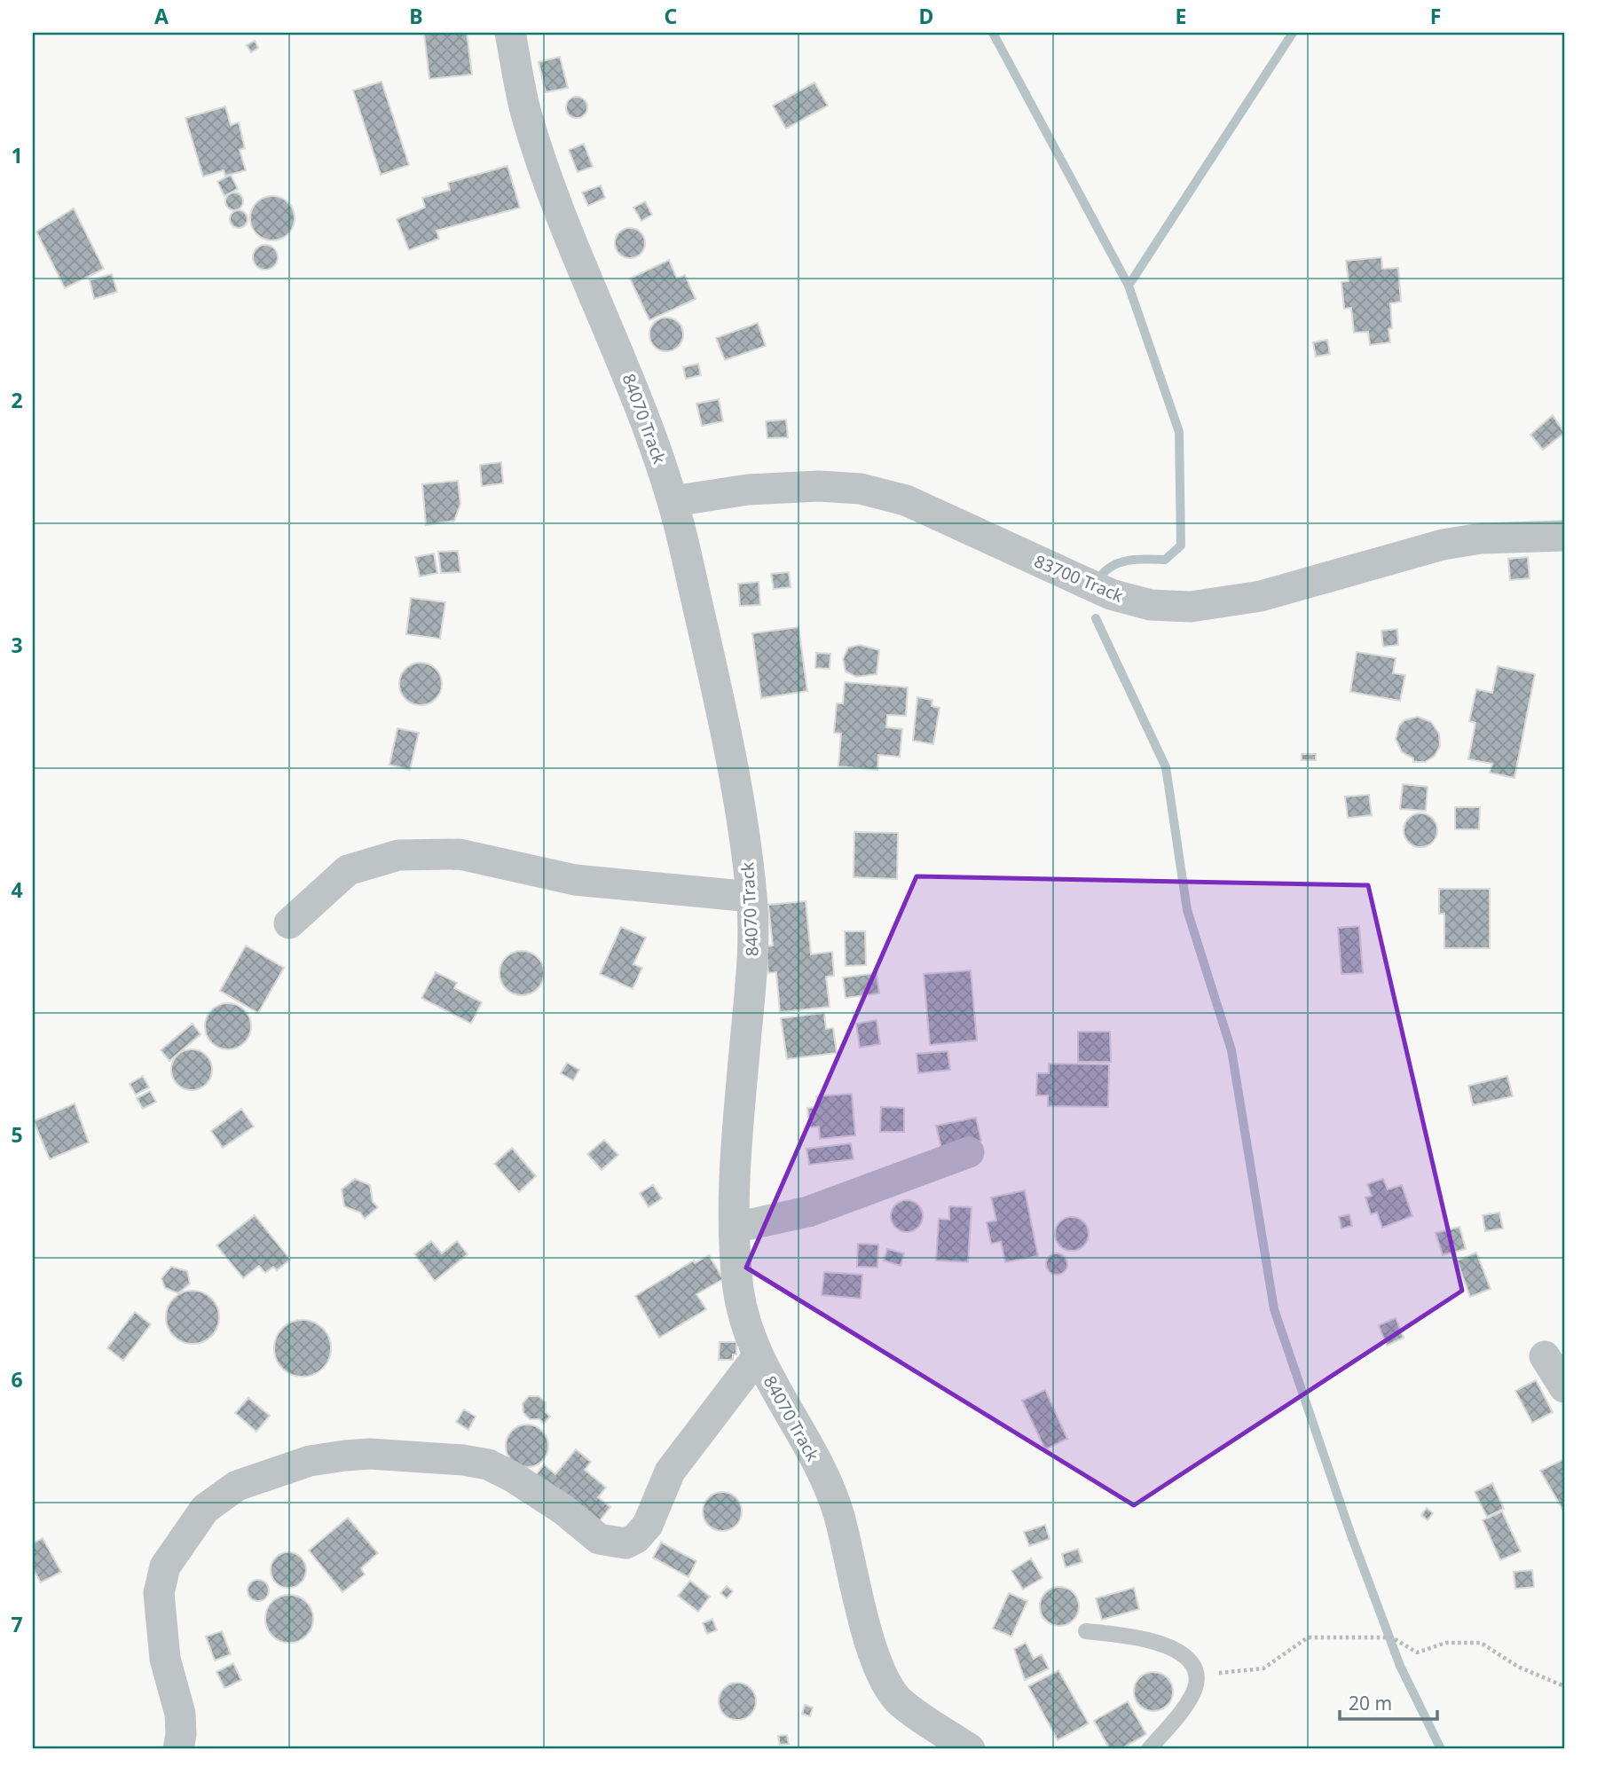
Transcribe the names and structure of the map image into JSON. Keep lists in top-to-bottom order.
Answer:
{
  "streets": {
    "street": ["84070 Track", "83700 Track"]
  },
  "crossings": [
    ["84070 Track", "83700 Track"]
  ],
  "scale_bar": "20 m",
  "grid": {
    "columns": [
      "A",
      "B",
      "C",
      "D",
      "E",
      "F"
    ],
    "rows": [
      "1",
      "2",
      "3",
      "4",
      "5",
      "6",
      "7"
    ]
  }
}
